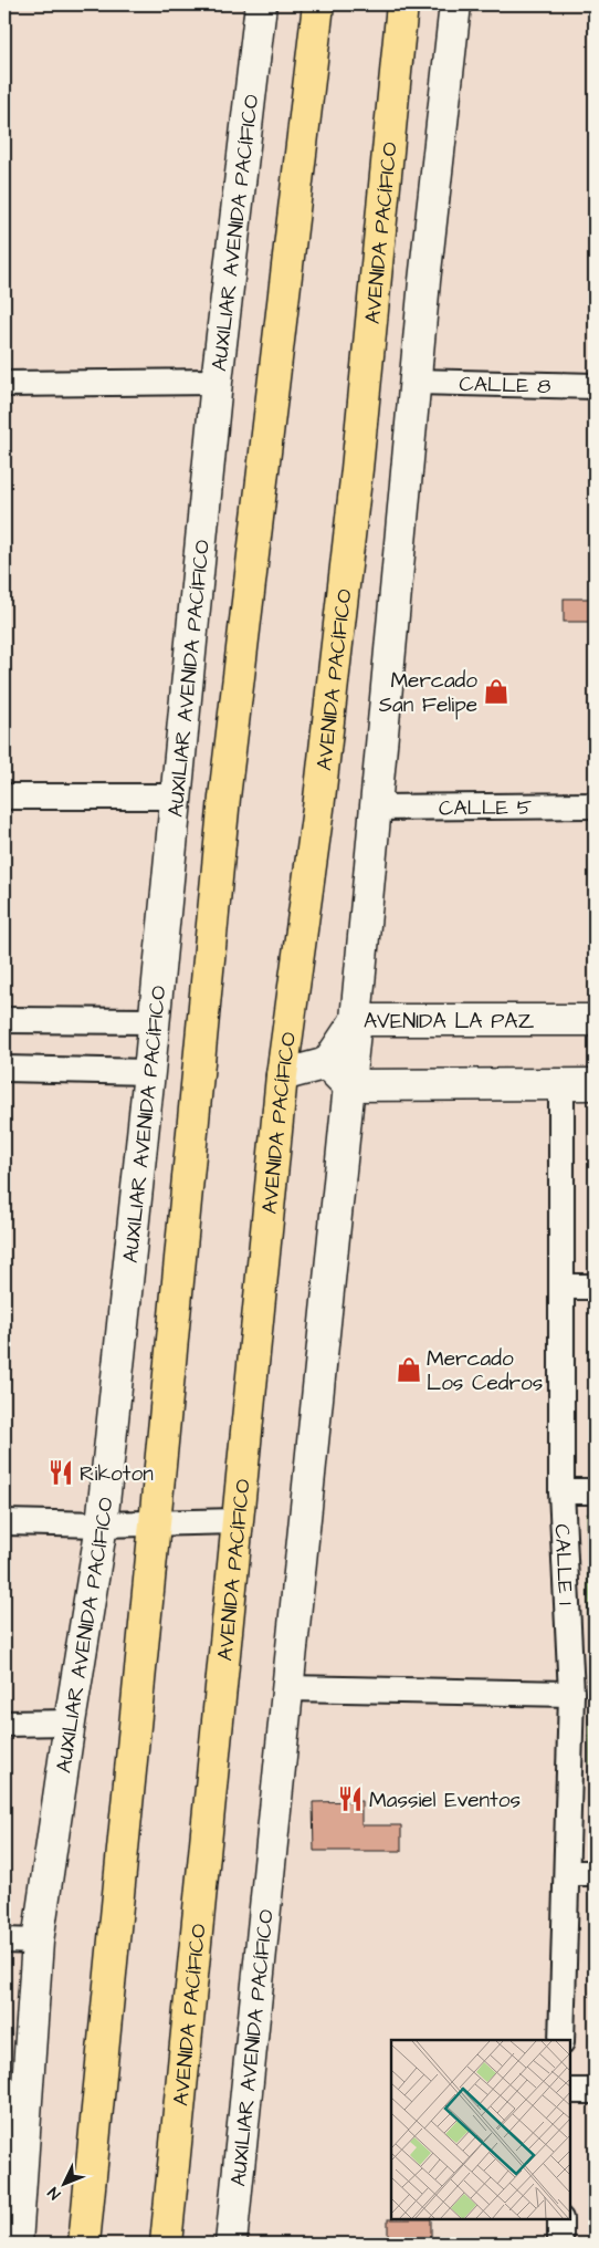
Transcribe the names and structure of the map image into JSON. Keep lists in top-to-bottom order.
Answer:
{
  "streets": {
    "main road": ["AUXILIAR AVENIDA PACÍFICO", "AVENIDA PACÍFICO", "AVENIDA LA PAZ"],
    "street": ["CALLE 8", "CALLE 5", "CALLE 1"]
  },
  "crossings": [
    ["AUXILIAR AVENIDA PACÍFICO", "CALLE 8"],
    ["AUXILIAR AVENIDA PACÍFICO", "CALLE 5"],
    ["AUXILIAR AVENIDA PACÍFICO", "AVENIDA LA PAZ"]
  ],
  "places": {
    "shop": ["Mercado San Felipe", "Mercado Los Cedros"],
    "restaurant": ["Rikoton", "Massiel Eventos"]
  },
  "north": "bottom left"
}
